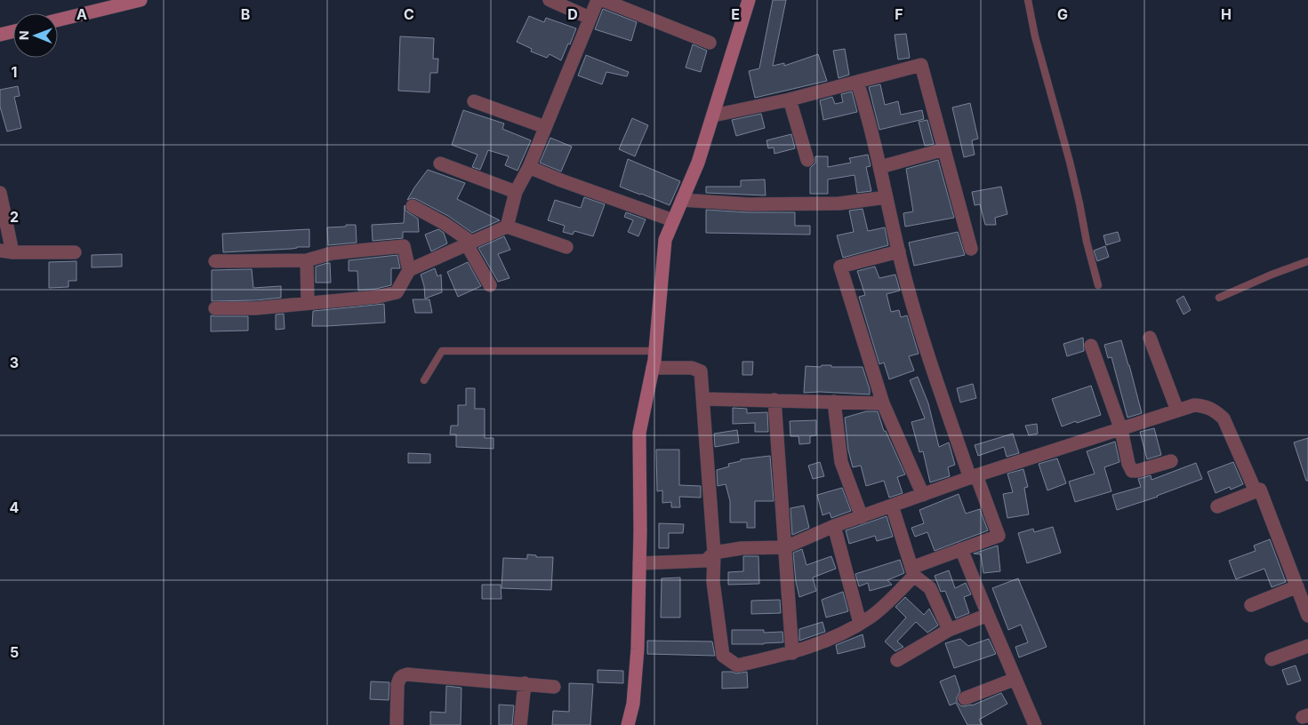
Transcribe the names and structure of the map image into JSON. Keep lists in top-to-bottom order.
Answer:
{
  "north": "left",
  "grid": {
    "columns": [
      "A",
      "B",
      "C",
      "D",
      "E",
      "F",
      "G",
      "H"
    ],
    "rows": [
      "1",
      "2",
      "3",
      "4",
      "5"
    ]
  }
}
